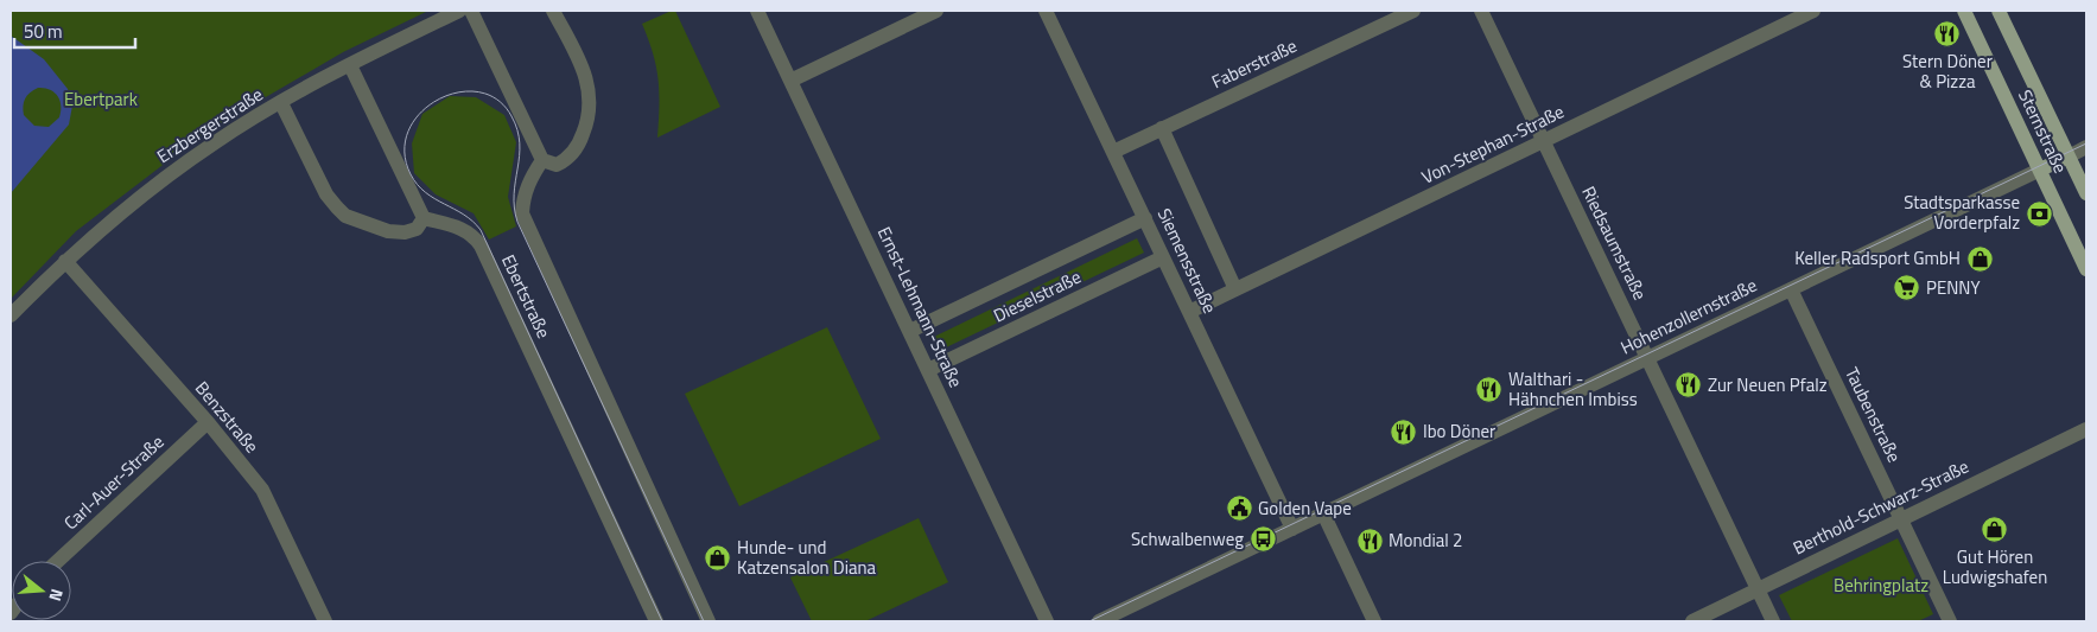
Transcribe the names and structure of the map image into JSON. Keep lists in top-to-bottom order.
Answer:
{
  "streets": {
    "main road": ["Sternstraße"],
    "street": [
      "Faberstraße",
      "Erzbergerstraße",
      "Von-Stephan-Straße",
      "Riedsaumstraße",
      "Siemensstraße",
      "Ebertstraße",
      "Dieselstraße",
      "Ernst-Lehmann-Straße",
      "Hohenzollernstraße",
      "Taubenstraße",
      "Benzstraße",
      "Carl-Auer-Straße",
      "Berthold-Schwarz-Straße"
    ]
  },
  "crossings": [
    ["Faberstraße", "Siemensstraße"],
    ["Erzbergerstraße", "Benzstraße"],
    ["Sternstraße", "Hohenzollernstraße"],
    ["Von-Stephan-Straße", "Riedsaumstraße"],
    ["Von-Stephan-Straße", "Siemensstraße"],
    ["Riedsaumstraße", "Hohenzollernstraße"],
    ["Riedsaumstraße", "Berthold-Schwarz-Straße"],
    ["Siemensstraße", "Dieselstraße"],
    ["Siemensstraße", "Hohenzollernstraße"],
    ["Dieselstraße", "Ernst-Lehmann-Straße"],
    ["Hohenzollernstraße", "Taubenstraße"],
    ["Taubenstraße", "Berthold-Schwarz-Straße"],
    ["Benzstraße", "Carl-Auer-Straße"]
  ],
  "parks": ["Ebertpark", "Behringplatz"],
  "places": {
    "restaurant": [
      "Stern Döner & Pizza",
      "Zur Neuen Pfalz",
      "Walthari - Hähnchen Imbiss",
      "Ibo Döner",
      "Mondial 2"
    ],
    "bank": ["Stadtsparkasse Vorderpfalz"],
    "shop": ["Keller Radsport GmbH", "Gut Hören Ludwigshafen", "Hunde- und Katzensalon Diana"],
    "supermarket": ["PENNY"],
    "public building": ["Golden Vape"],
    "bus stop": ["Schwalbenweg"]
  },
  "scale_bar": "50 m",
  "north": "right"
}
